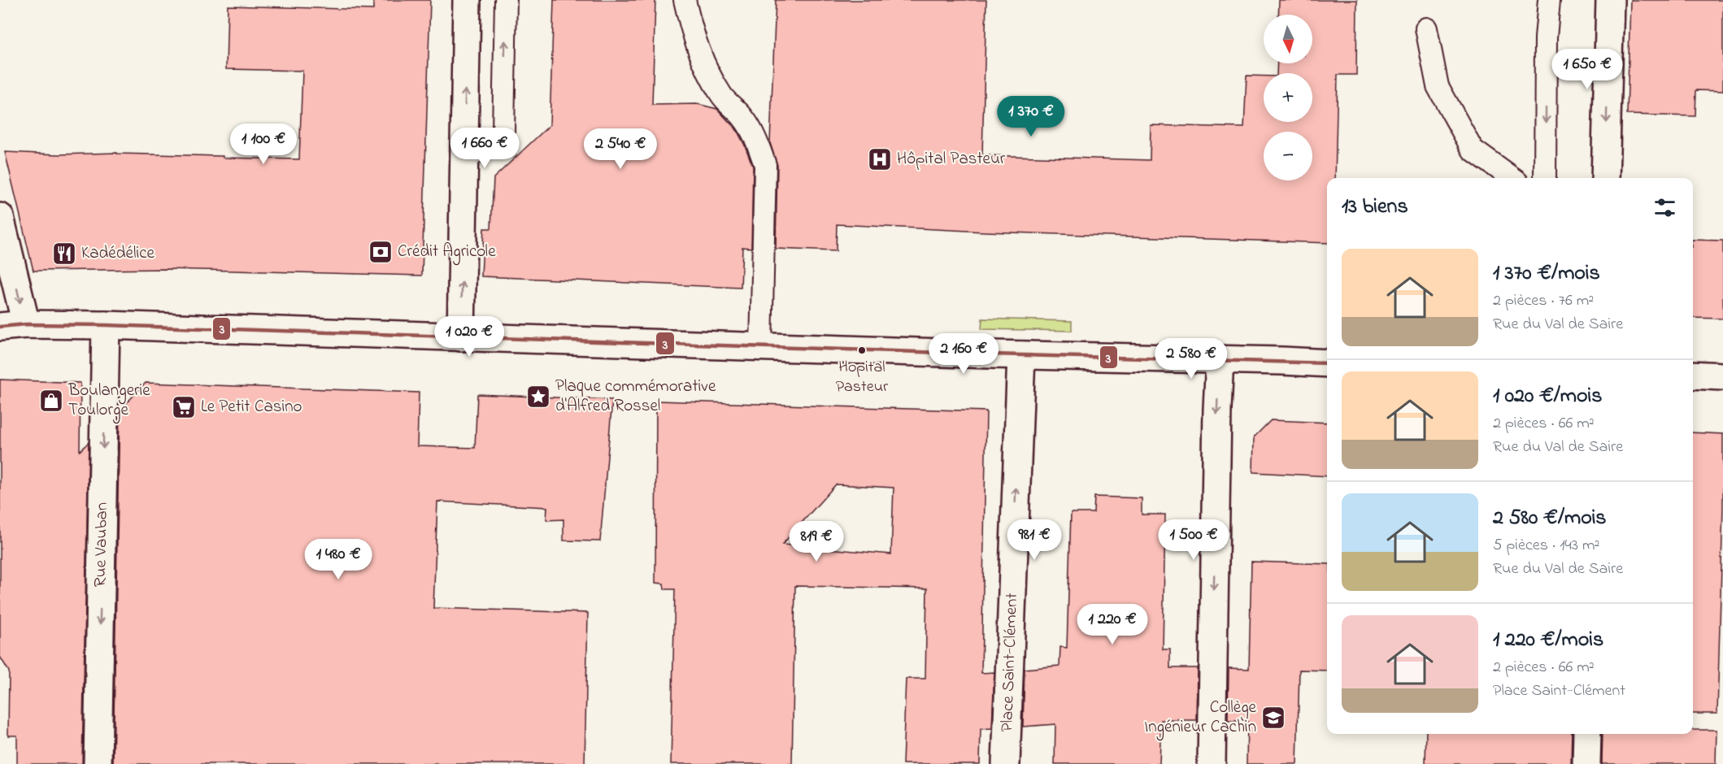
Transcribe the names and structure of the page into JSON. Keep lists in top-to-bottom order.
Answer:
{
  "streets": {
    "street": ["Rue Vauban", "Place Saint-Clément"]
  },
  "one_way": ["Rue Vauban"],
  "places": {
    "hospital": ["Hôpital Pasteur"],
    "bank": ["Crédit Agricole"],
    "restaurant": ["Kadédélice"],
    "other": ["Hopital Pasteur"],
    "place": ["Plaque commémorative d'Alfred Rossel"],
    "shop": ["Boulangerie Toulorge"],
    "supermarket": ["Le Petit Casino"],
    "school or university": ["Collège Ingénieur Cachin"]
  },
  "lines": ["transit line 3"],
  "north": "bottom",
  "page": {
    "map_buttons": ["+", "−"],
    "price": [
      "1 650 €",
      "1 370 €",
      "1 100 €",
      "1 660 €",
      "2 540 €",
      "1 020 €",
      "2 160 €",
      "2 580 €",
      "981 €",
      "1 500 €",
      "819 €",
      "1 480 €",
      "1 220 €"
    ],
    "heading": "13 biens",
    "list": [
      {
        "name": "1 370 €/mois",
        "note": "2 pièces · 76 m² · Rue du Val de Saire"
      },
      {
        "name": "1 020 €/mois",
        "note": "2 pièces · 66 m² · Rue du Val de Saire"
      },
      {
        "name": "2 580 €/mois",
        "note": "5 pièces · 143 m² · Rue du Val de Saire"
      },
      {
        "name": "1 220 €/mois",
        "note": "2 pièces · 66 m² · Place Saint-Clément"
      }
    ]
  }
}
